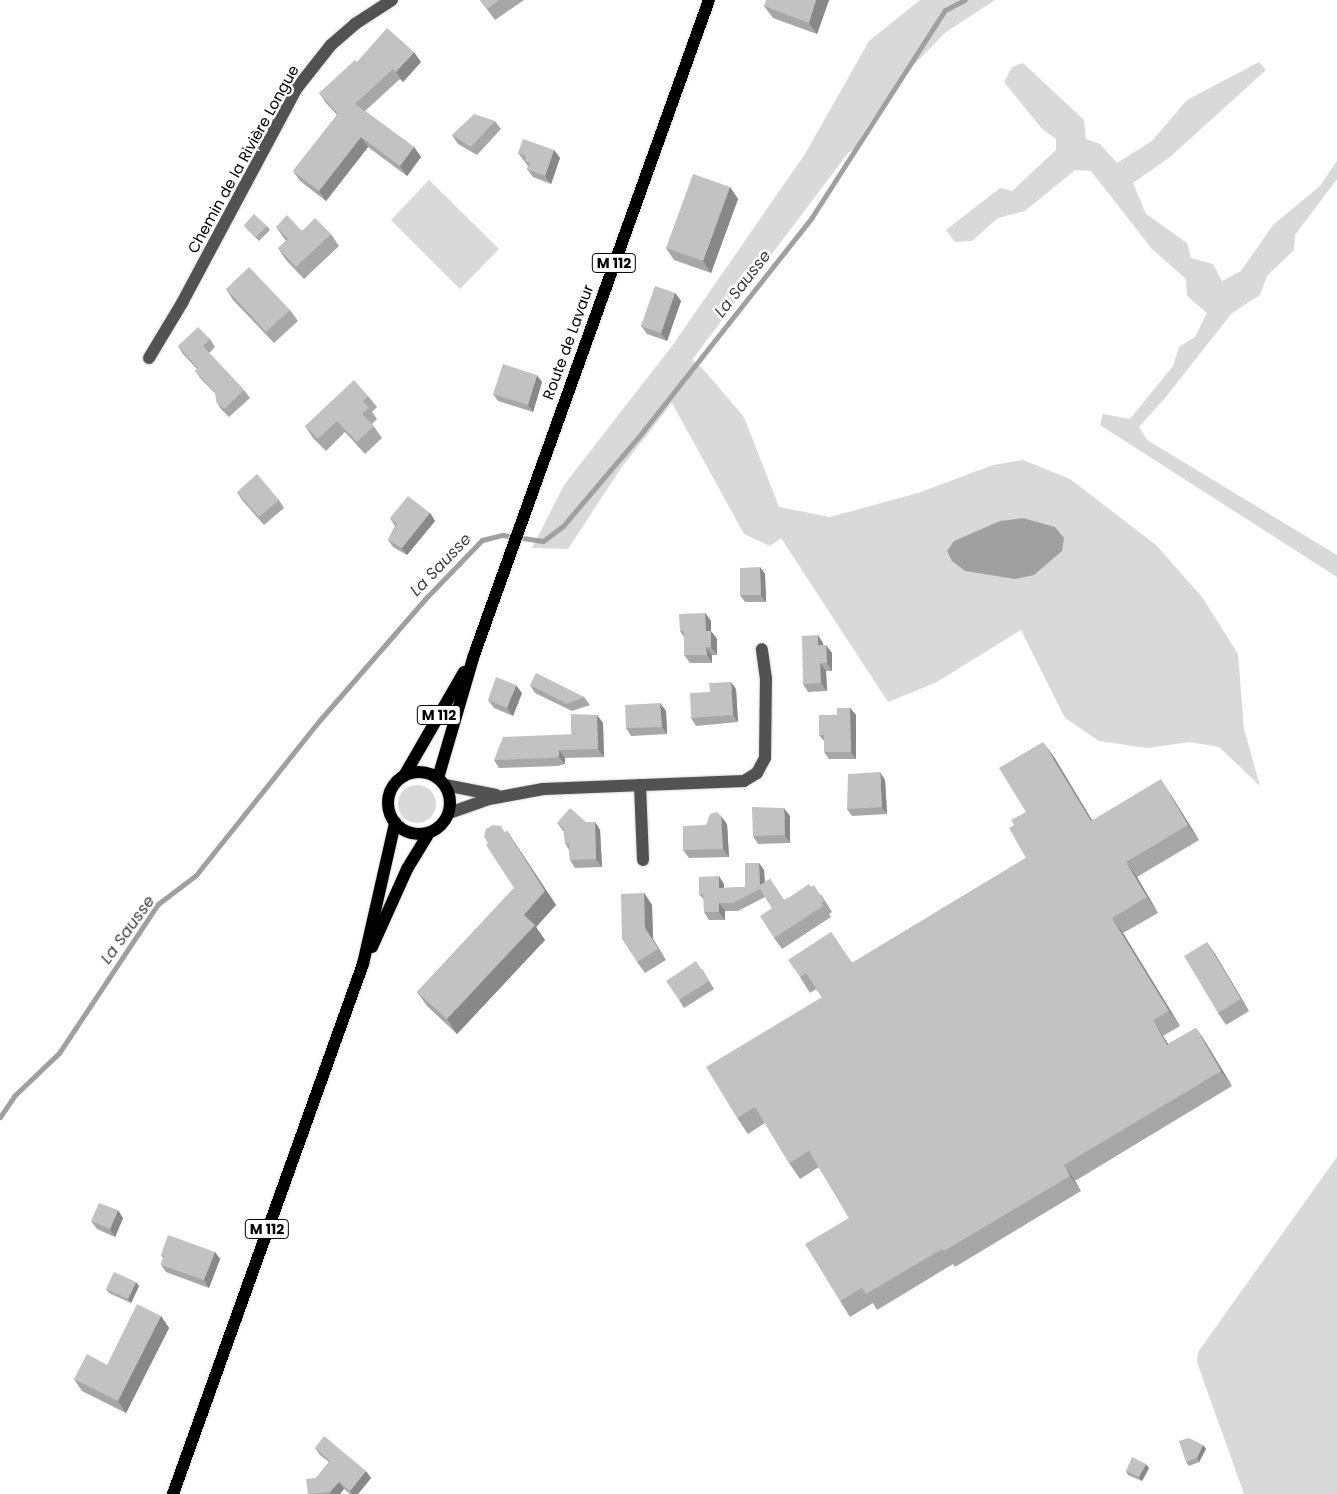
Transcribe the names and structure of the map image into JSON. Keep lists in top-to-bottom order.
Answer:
{
  "streets": {
    "main road": ["M 112", "Route de Lavaur"],
    "street": ["Chemin de la Rivière Longue"]
  },
  "crossings": [
    ["M 112", "Route de Lavaur"]
  ],
  "water": ["La Sausse"]
}
